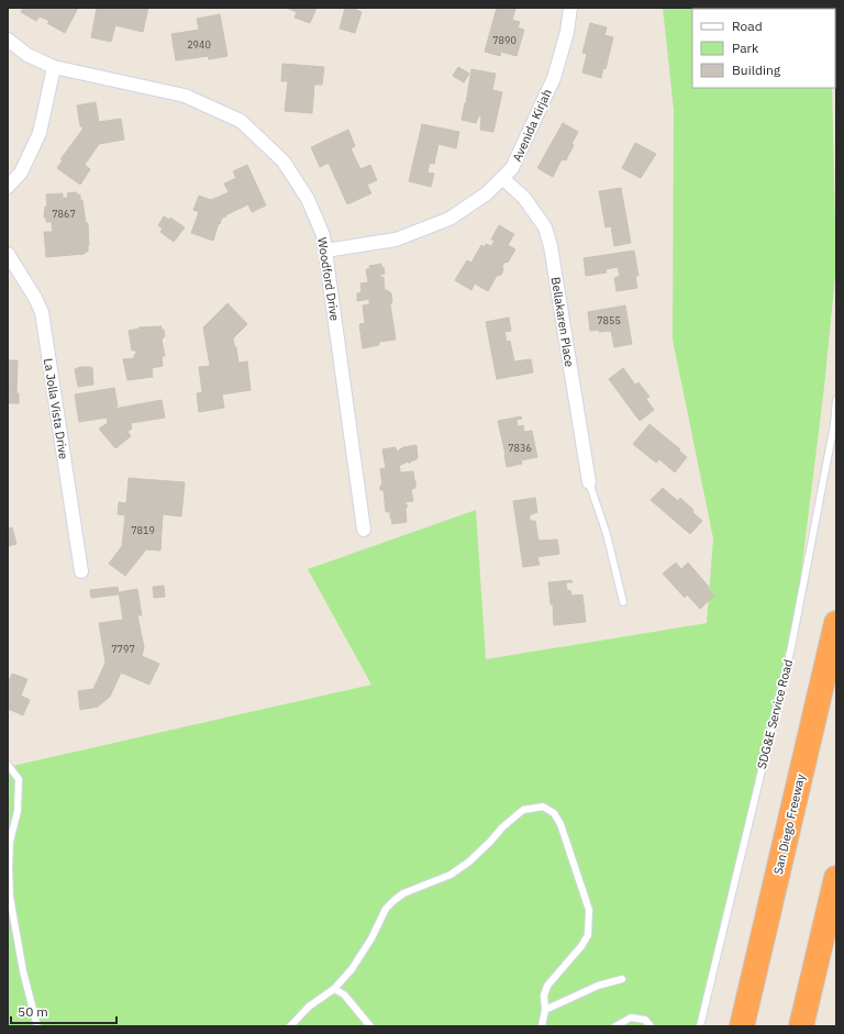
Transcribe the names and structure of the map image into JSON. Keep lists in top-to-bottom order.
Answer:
{
  "streets": {
    "highway": ["San Diego Freeway"],
    "street": [
      "Avenida Kirjah",
      "Woodford Drive",
      "Bellakaren Place",
      "La Jolla Vista Drive"
    ],
    "lane": ["SDG&E Service Road"]
  },
  "crossings": [
    ["Avenida Kirjah", "Woodford Drive"],
    ["Avenida Kirjah", "Bellakaren Place"]
  ],
  "house_numbers": [
    "7890",
    "2940",
    "7867",
    "7855",
    "7836",
    "7819",
    "7797"
  ],
  "legend": ["Road", "Park", "Building"],
  "scale_bar": "50 m"
}
